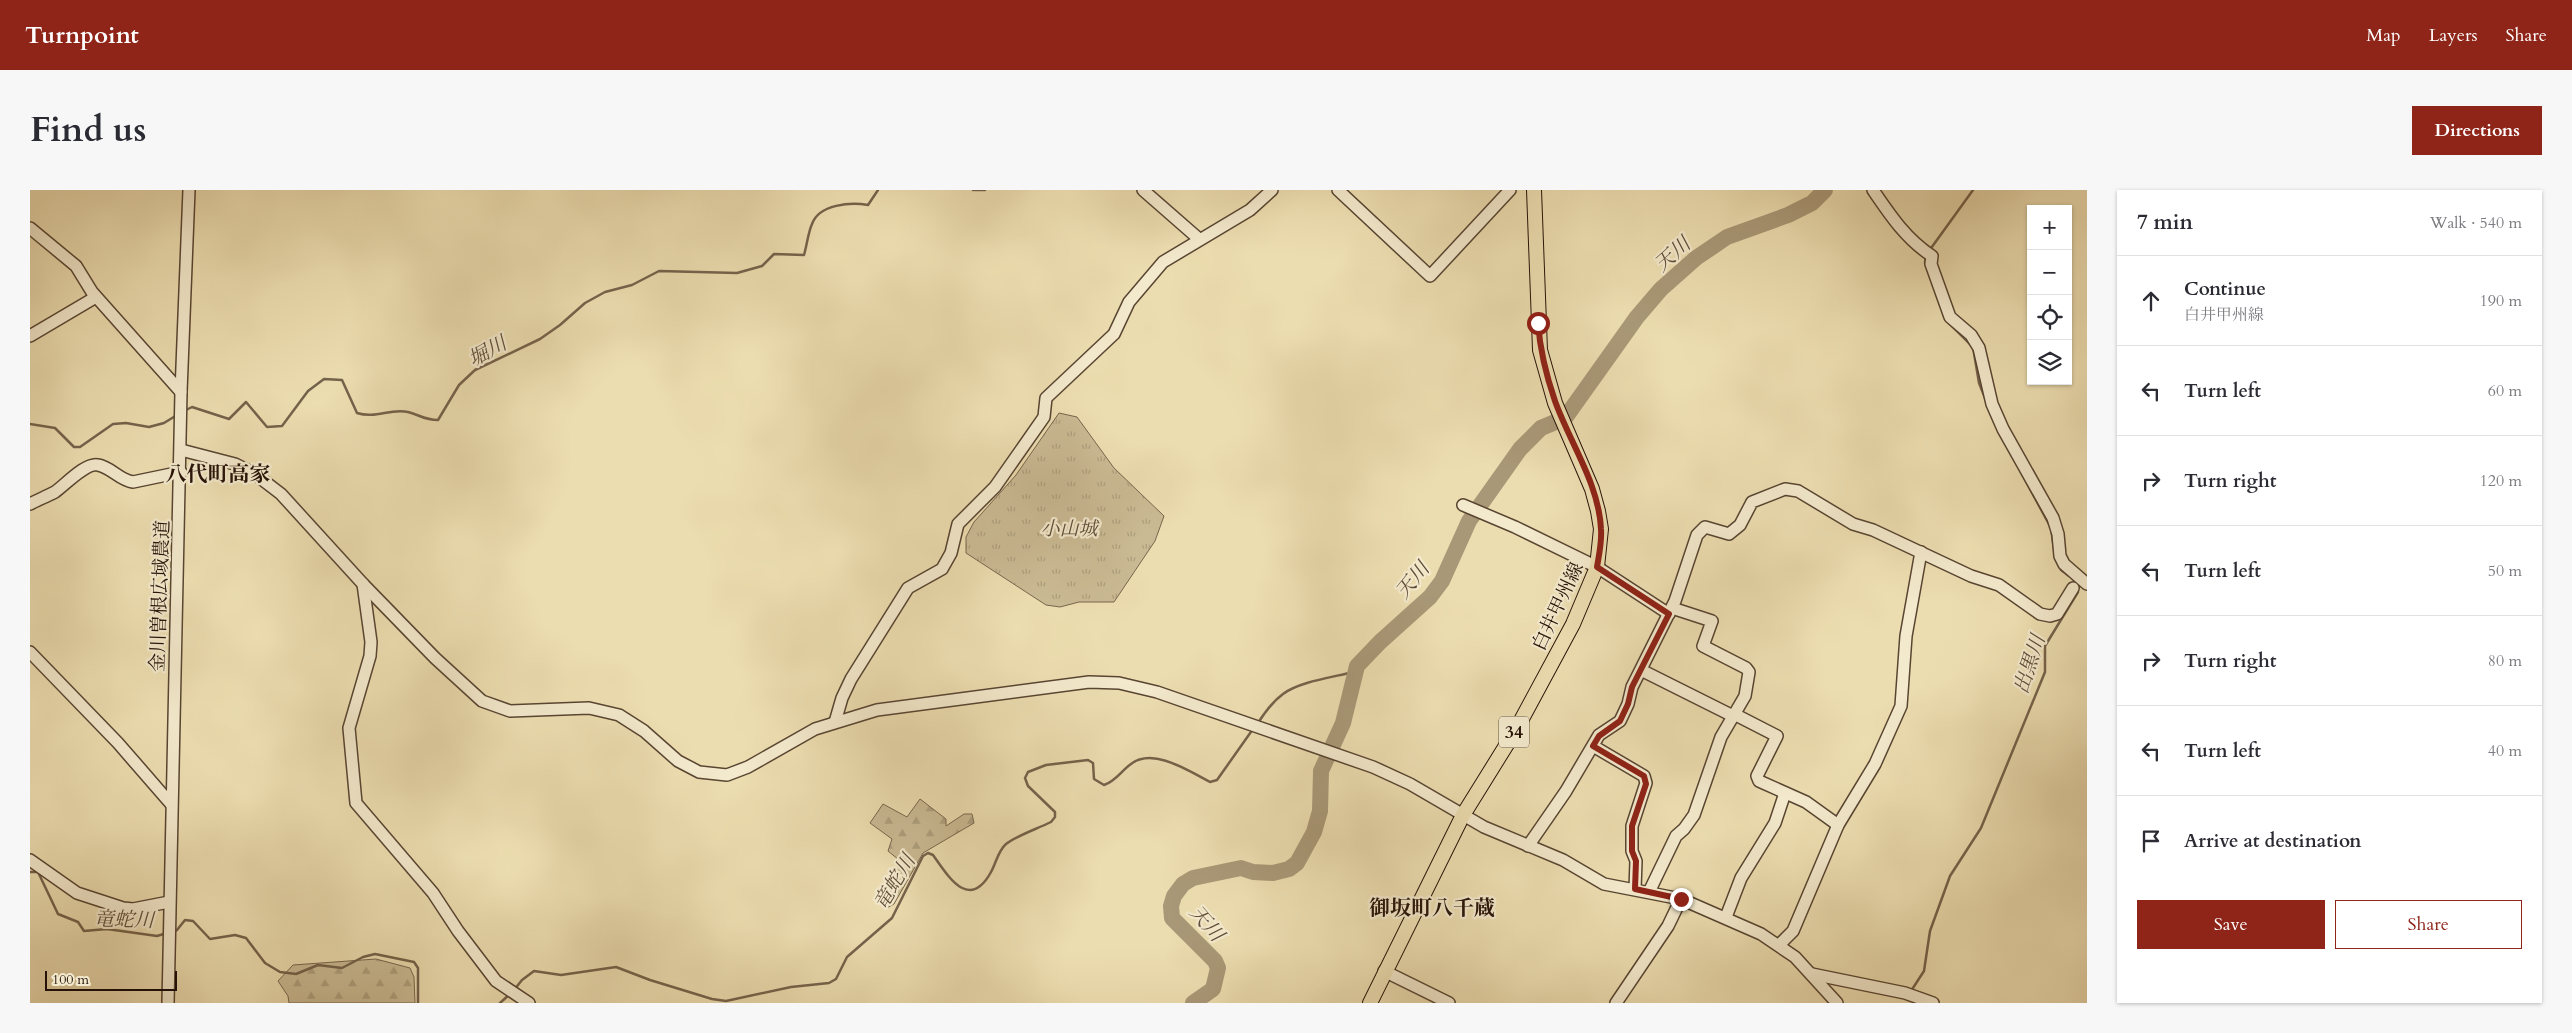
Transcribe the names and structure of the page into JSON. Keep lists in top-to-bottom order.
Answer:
{
  "streets": {
    "main road": ["白井甲州線", "34"],
    "street": ["金川曽根広域農道"]
  },
  "districts": ["八代町高家", "御坂町八千蔵"],
  "water": [
    "天川",
    "堀川",
    "出黒川",
    "竜蛇川"
  ],
  "parks": ["小山城"],
  "scale_bar": "100 m",
  "page": {
    "header": "Turnpoint",
    "nav": ["Map", "Layers", "Share"],
    "title": "Find us",
    "buttons": [
      "Directions",
      ["Save", "Share"]
    ],
    "heading": ["7 min", "Walk · 540 m"],
    "map_buttons": ["+", "−"],
    "list": [
      ["Continue", "白井甲州線", "190 m"],
      ["Turn left", "60 m"],
      ["Turn right", "120 m"],
      ["Turn left", "50 m"],
      ["Turn right", "80 m"],
      ["Turn left", "40 m"],
      "Arrive at destination"
    ],
    "scale": "100 m"
  }
}
